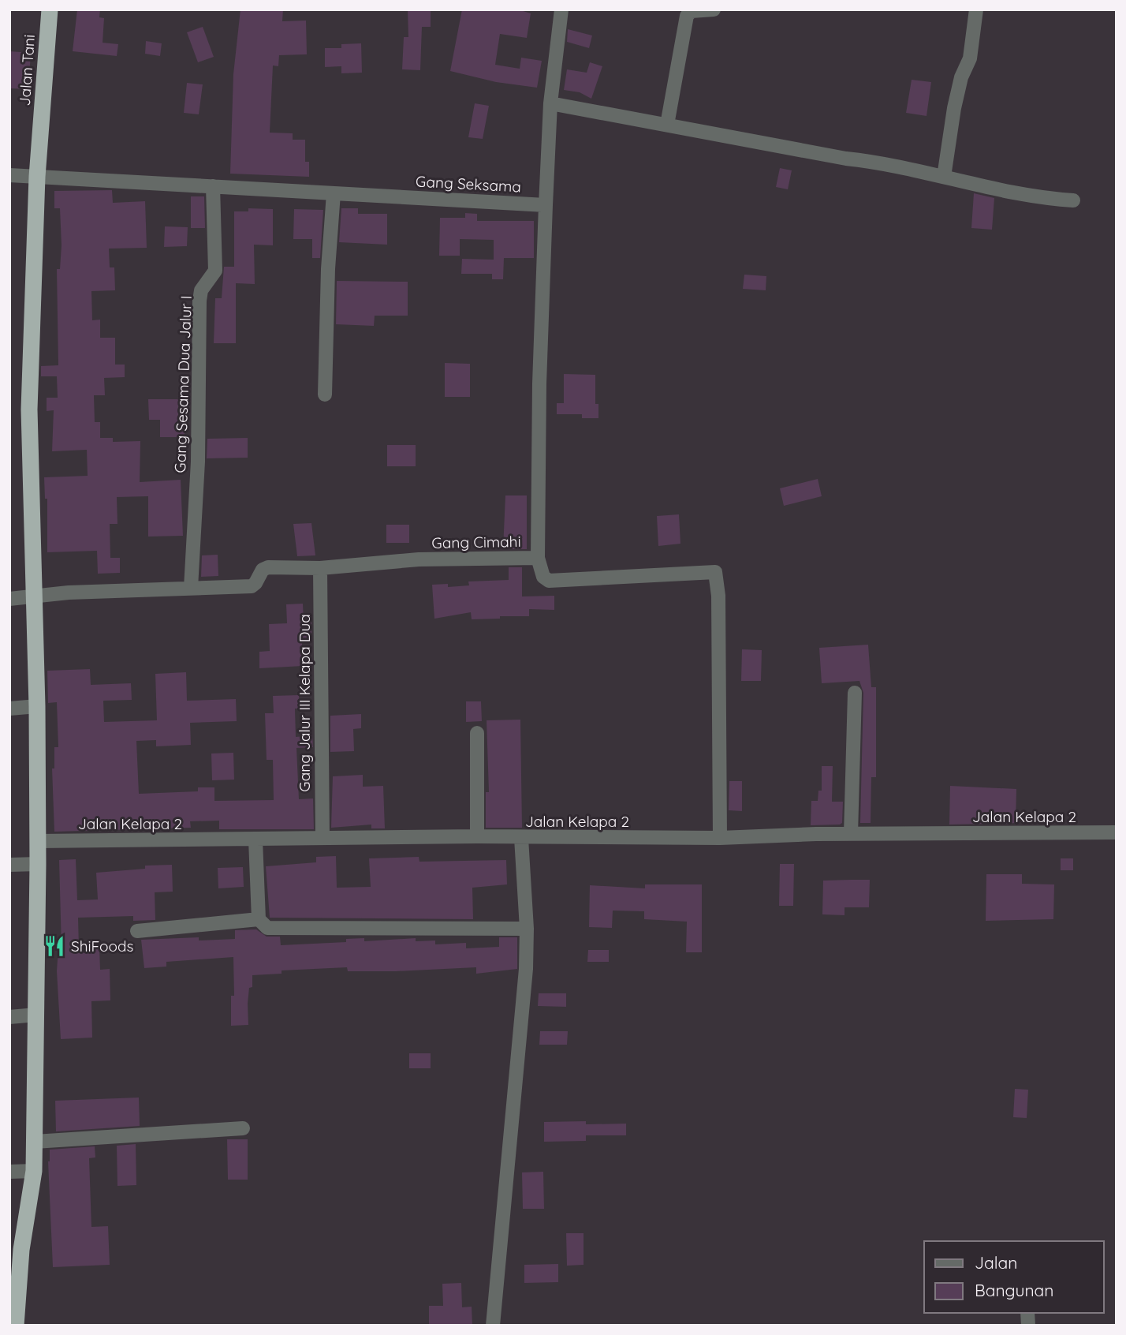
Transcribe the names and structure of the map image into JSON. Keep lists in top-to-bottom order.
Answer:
{
  "streets": {
    "highway": ["Jalan Tani"],
    "street": [
      "Gang Seksama",
      "Gang Sesama Dua Jalur I",
      "Gang Cimahi",
      "Gang Jalur III Kelapa Dua",
      "Jalan Kelapa 2"
    ]
  },
  "crossings": [
    ["Jalan Tani", "Gang Seksama"],
    ["Jalan Tani", "Gang Cimahi"],
    ["Jalan Tani", "Jalan Kelapa 2"],
    ["Gang Seksama", "Gang Sesama Dua Jalur I"],
    ["Gang Sesama Dua Jalur I", "Gang Cimahi"],
    ["Gang Cimahi", "Gang Jalur III Kelapa Dua"],
    ["Gang Cimahi", "Jalan Kelapa 2"],
    ["Gang Jalur III Kelapa Dua", "Jalan Kelapa 2"]
  ],
  "places": {
    "restaurant": ["ShiFoods"]
  },
  "legend": ["Jalan", "Bangunan"]
}
